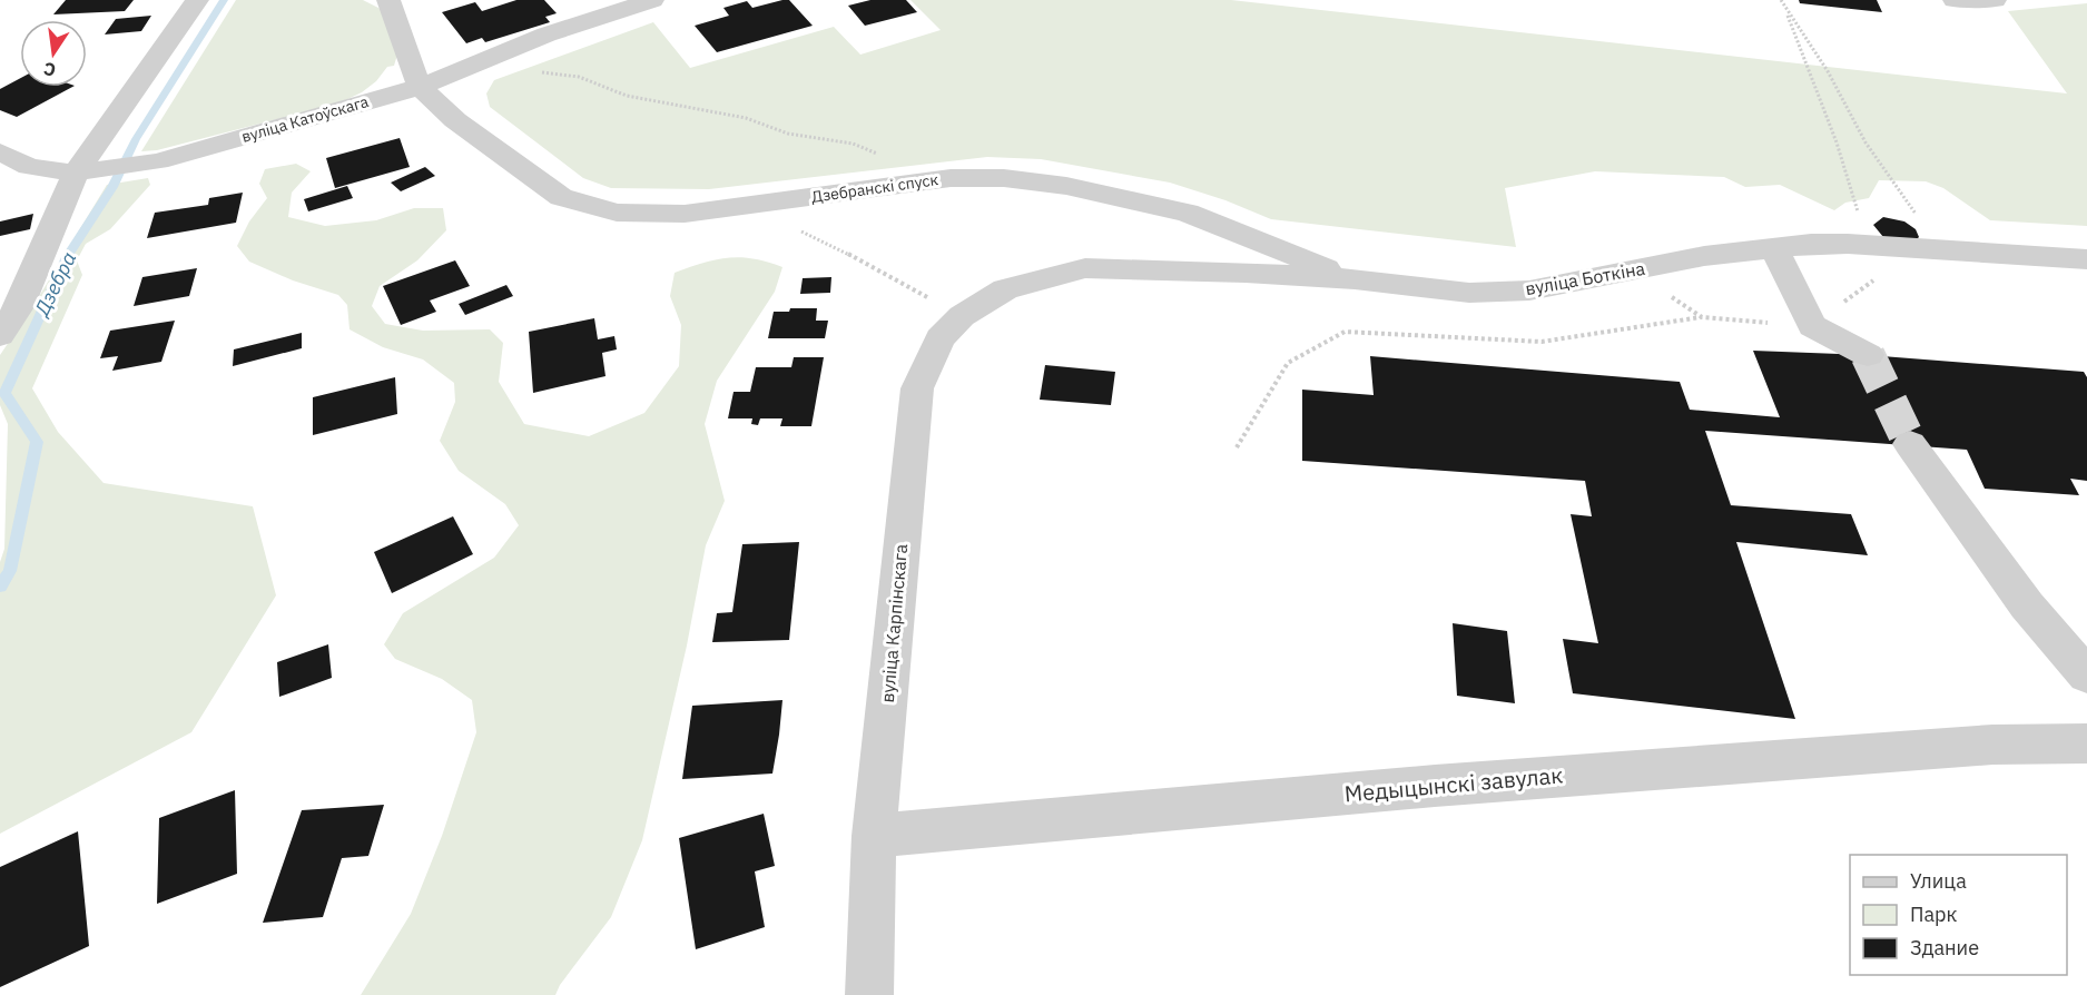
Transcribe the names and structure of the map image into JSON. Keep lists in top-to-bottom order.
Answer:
{
  "streets": {
    "street": [
      "вуліца Катоўскага",
      "Дзебранскі спуск",
      "вуліца Боткіна",
      "вуліца Карпінскага",
      "Медыцынскі завулак"
    ]
  },
  "crossings": [
    ["вуліца Катоўскага", "Дзебранскі спуск"],
    ["Дзебранскі спуск", "вуліца Боткіна"],
    ["вуліца Боткіна", "вуліца Карпінскага"],
    ["вуліца Карпінскага", "Медыцынскі завулак"]
  ],
  "water": ["Дзебра"],
  "legend": ["Улица", "Парк", "Здание"],
  "north": "bottom"
}
